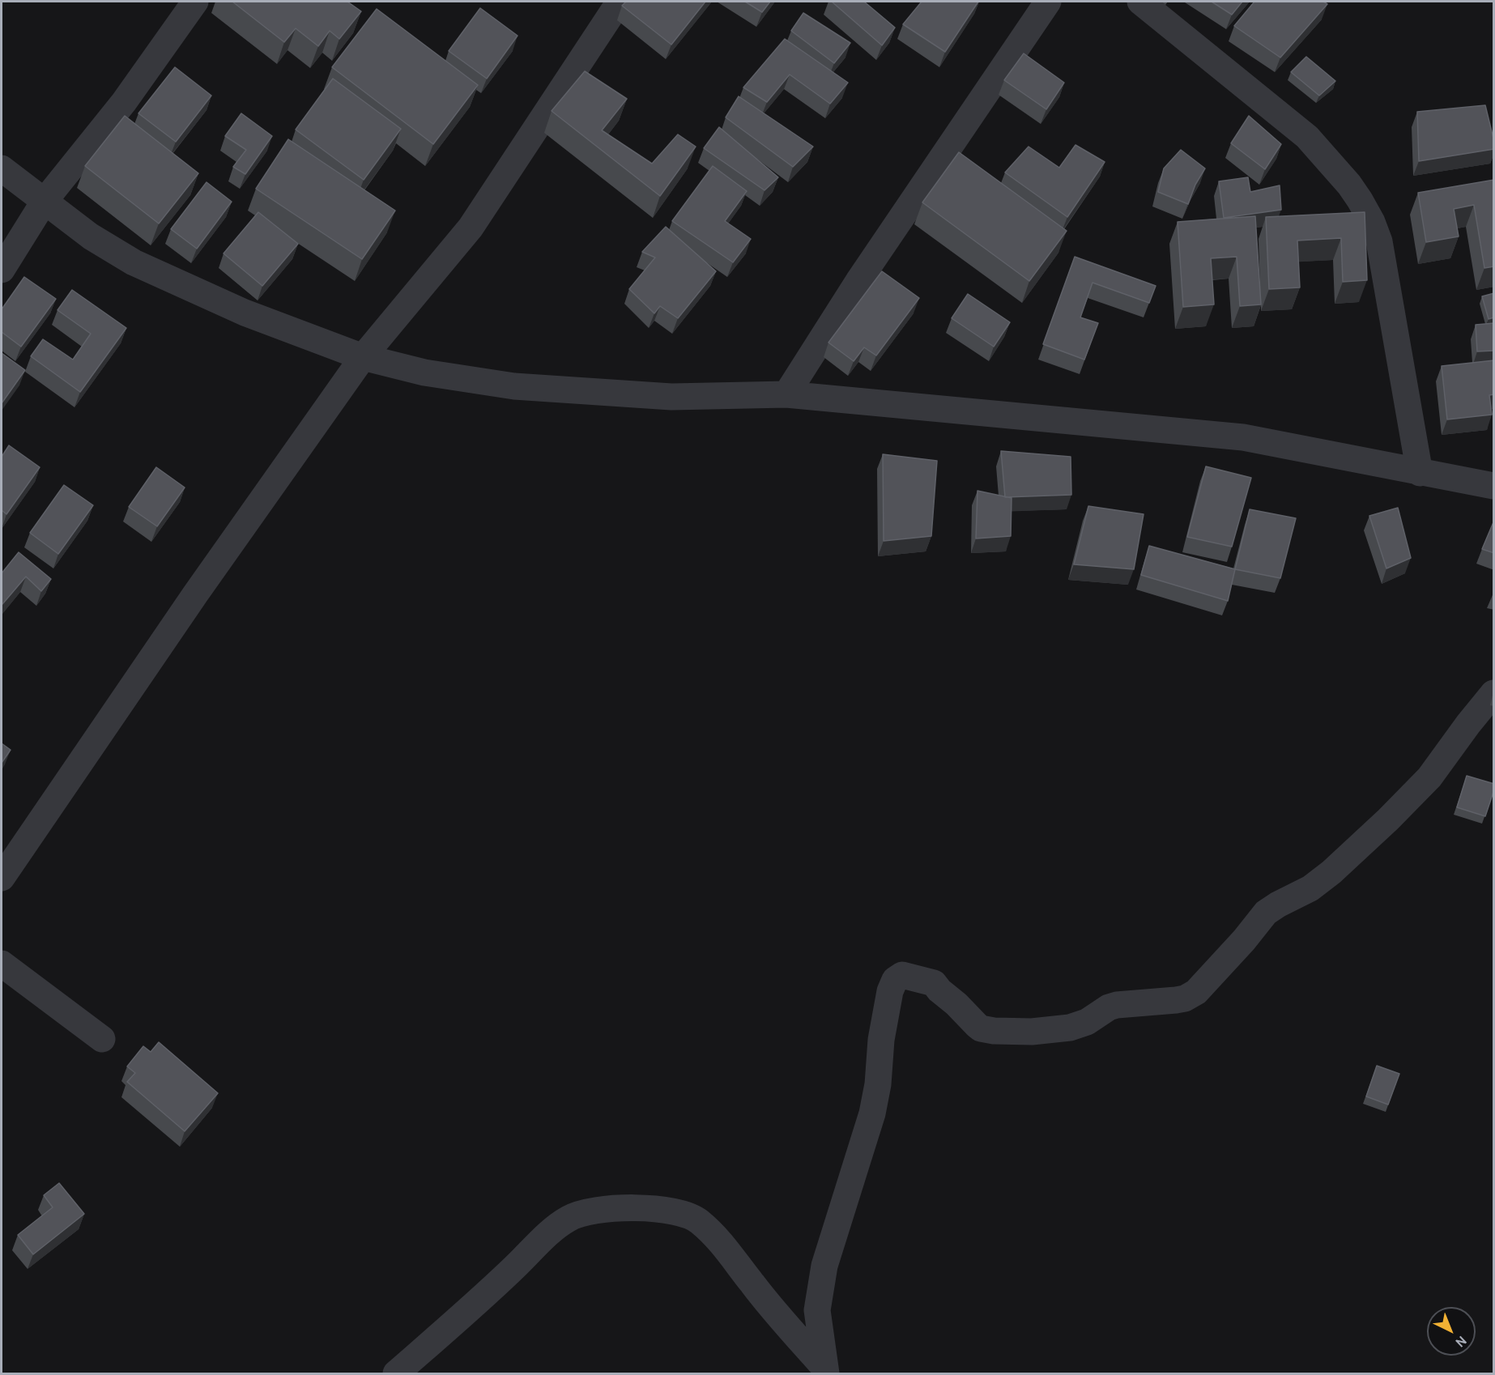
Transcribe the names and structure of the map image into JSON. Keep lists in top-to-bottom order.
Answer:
{
  "north": "bottom right"
}
